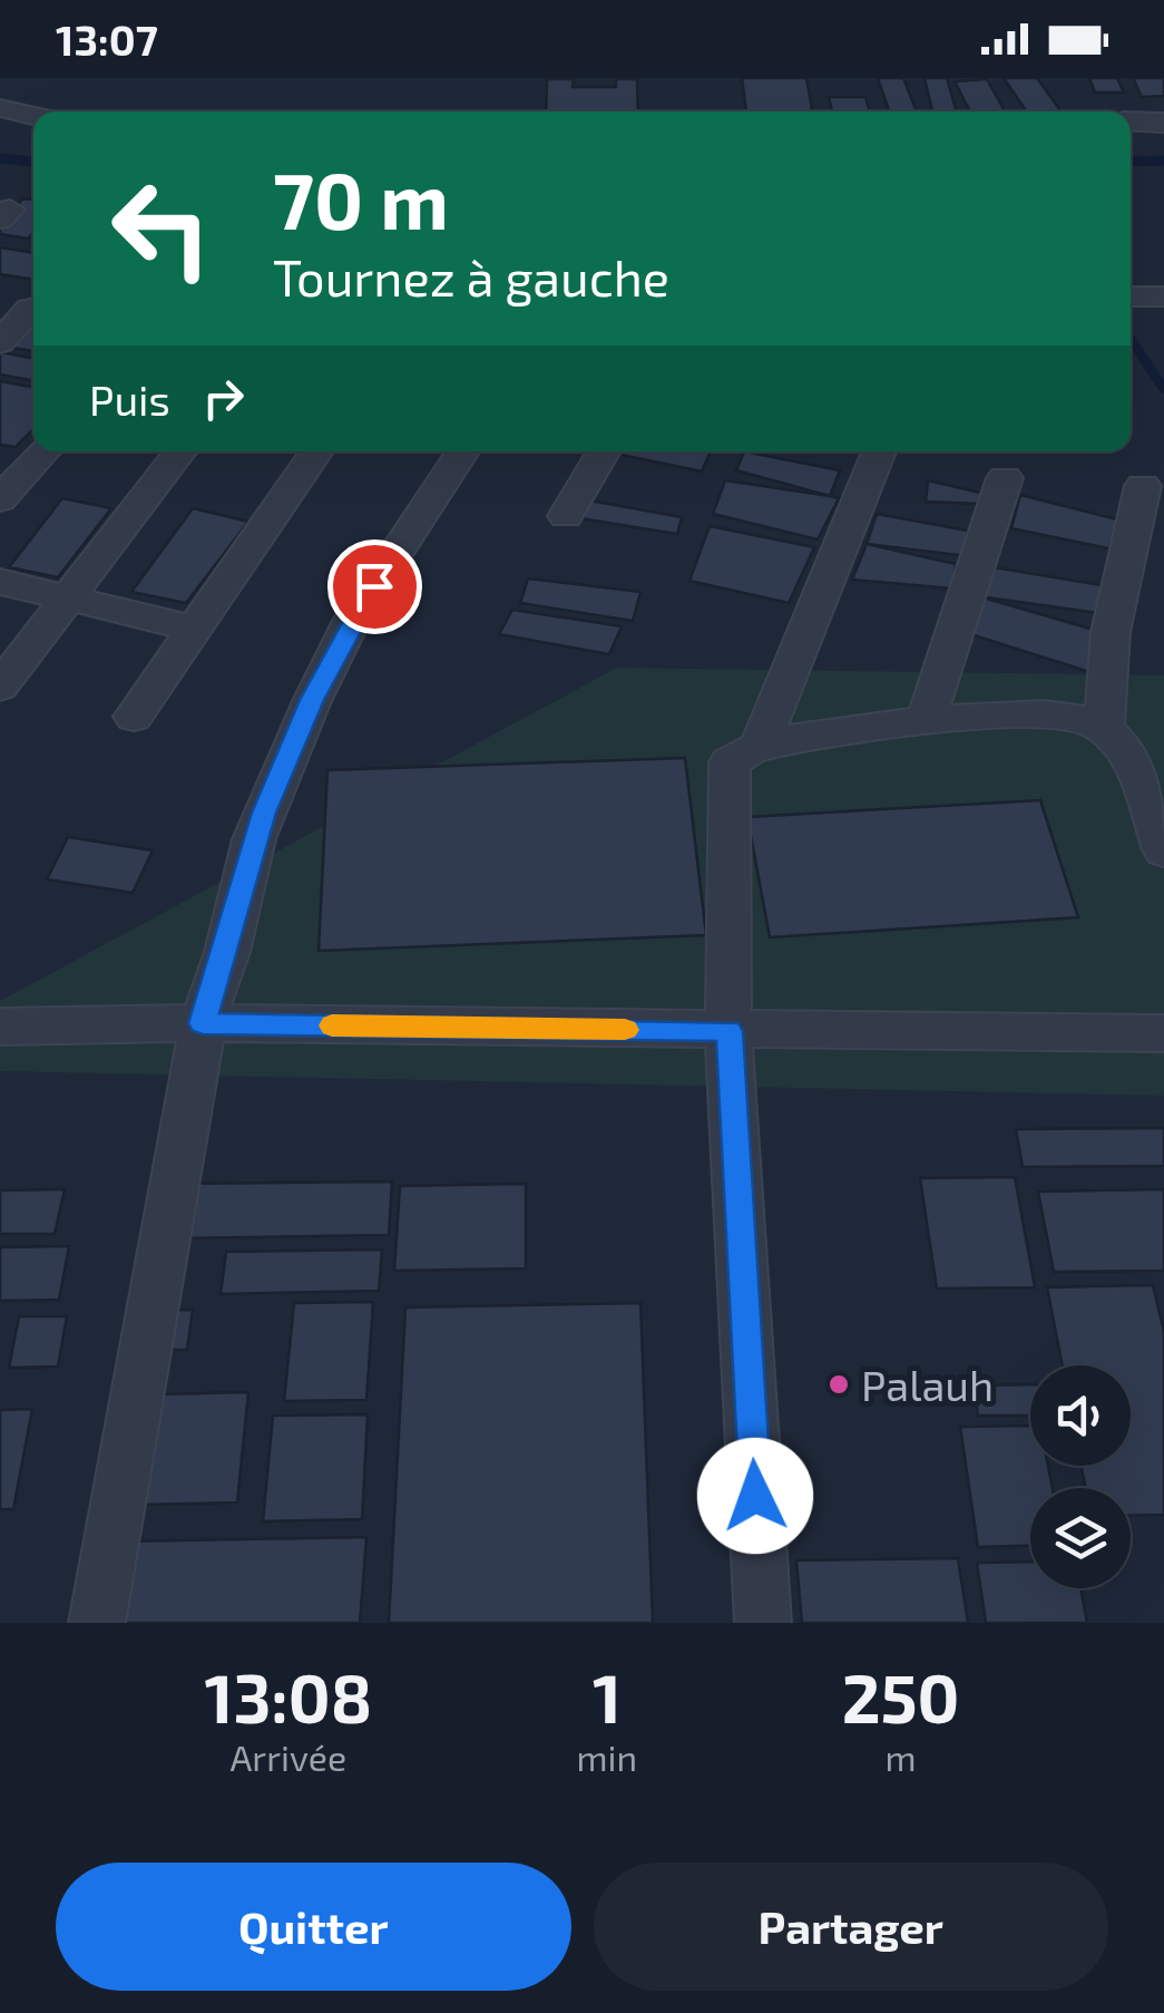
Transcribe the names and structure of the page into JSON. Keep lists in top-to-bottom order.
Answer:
{
  "places": ["Palauh"],
  "page": {
    "status": "13:07",
    "turn": ["70 m", "Tournez à gauche"],
    "then": "Puis",
    "eta": [
      "13:08",
      "Arrivée",
      "1",
      "min",
      "250",
      "m"
    ],
    "buttons": ["Quitter", "Partager"]
  }
}
